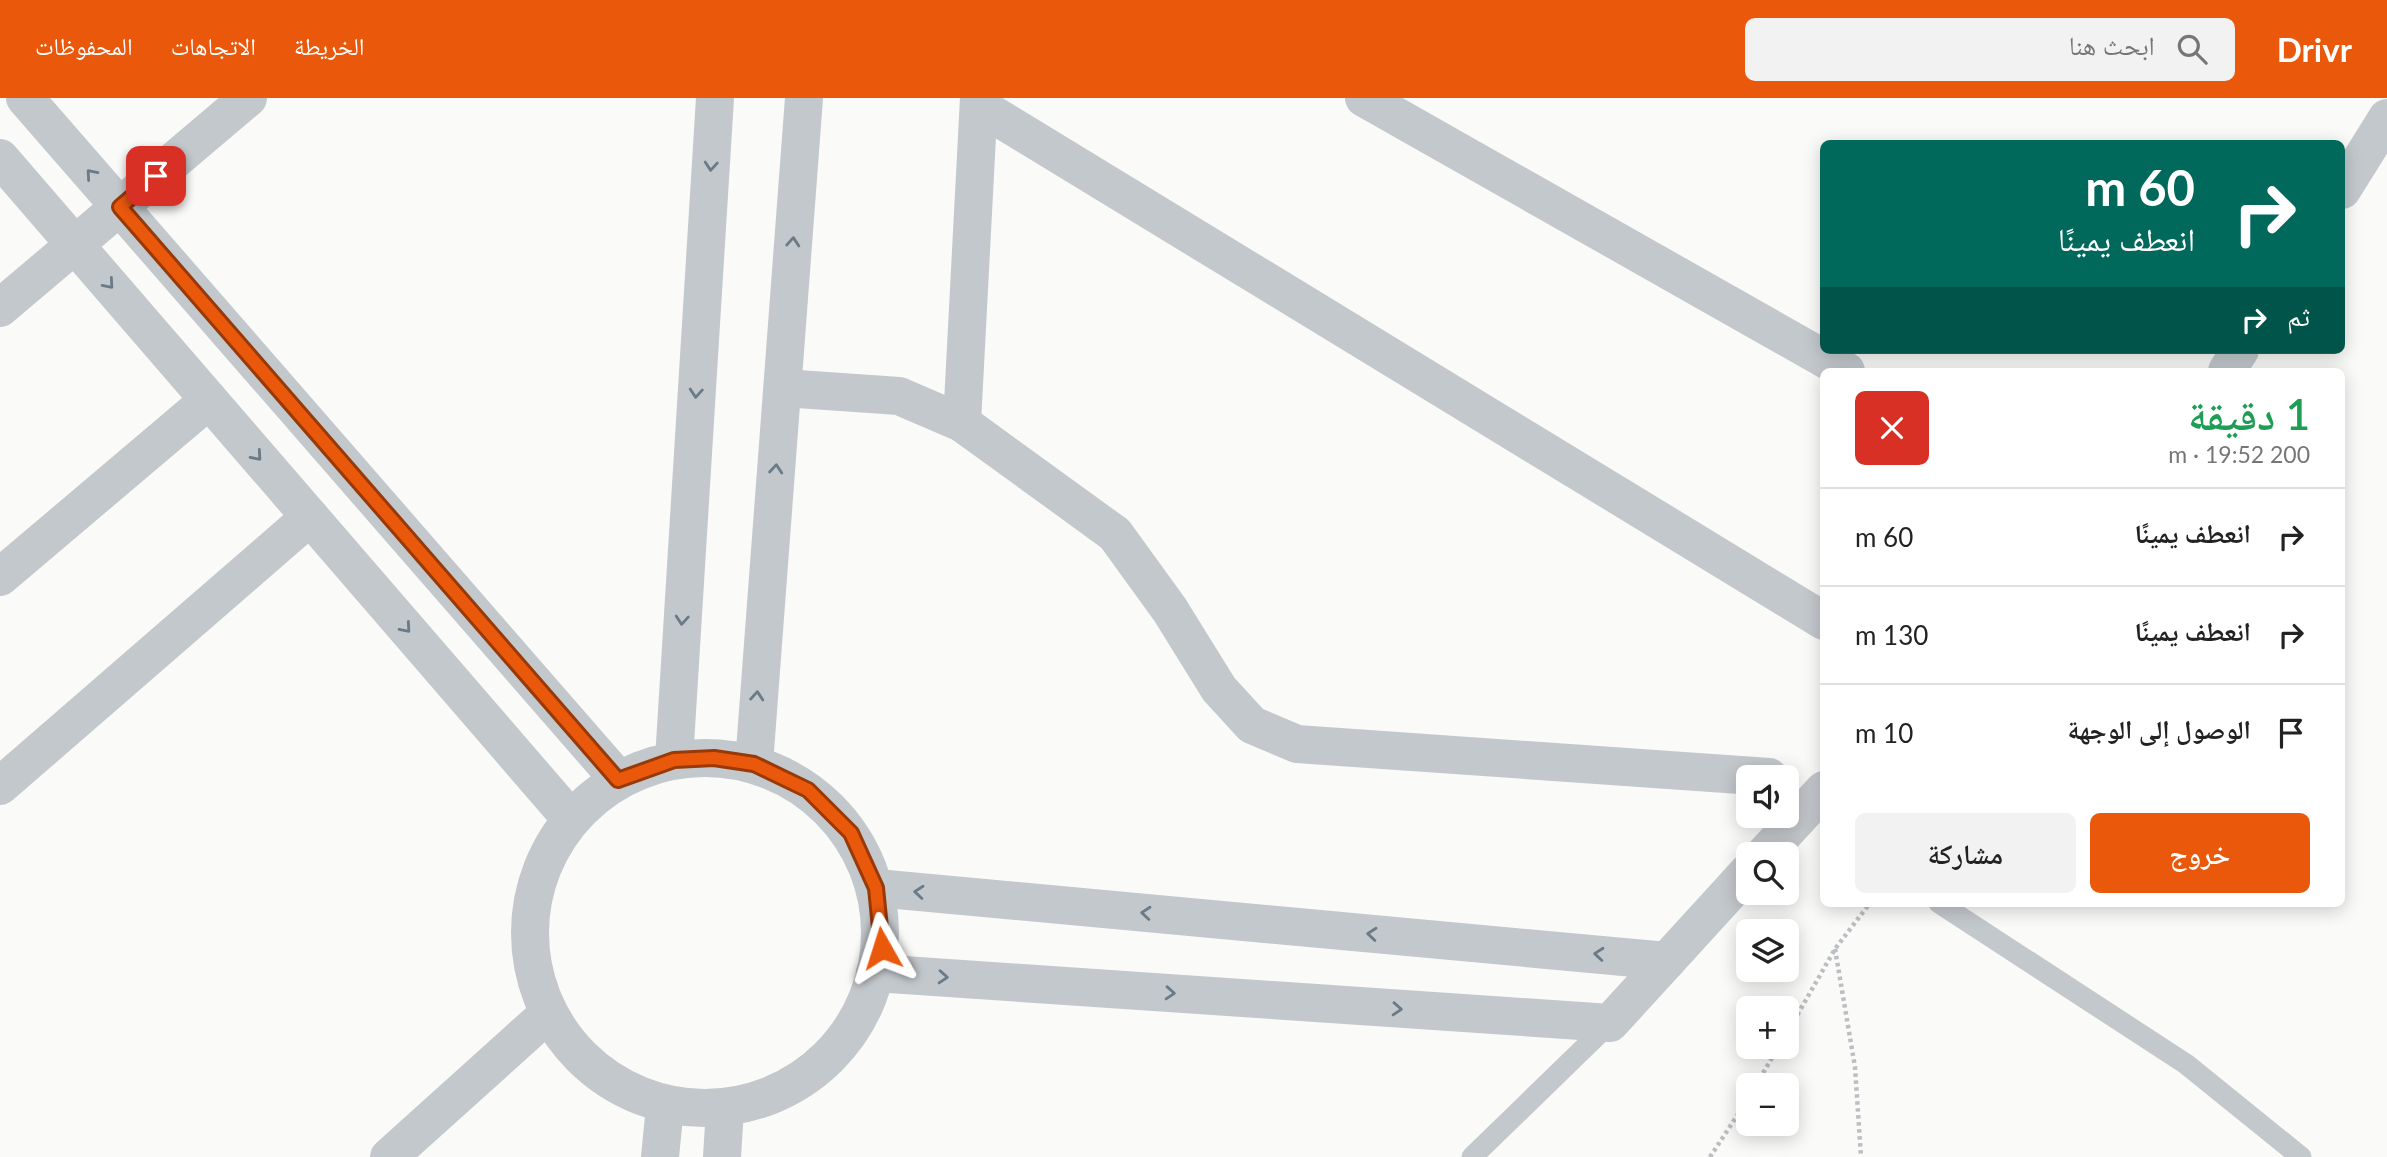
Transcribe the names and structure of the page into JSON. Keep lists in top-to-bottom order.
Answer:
{
  "page": {
    "header": "Drivr",
    "search": "ابحث هنا",
    "nav": ["الخريطة", "الاتجاهات", "المحفوظات"],
    "turn": ["60 m", "انعطف يمينًا"],
    "then": "ثم",
    "heading": ["1 دقيقة", "200 m · 19:52"],
    "list": [
      {
        "name": "انعطف يمينًا",
        "value": "60 m"
      },
      {
        "name": "انعطف يمينًا",
        "value": "130 m"
      },
      {
        "name": "الوصول إلى الوجهة",
        "value": "10 m"
      }
    ],
    "map_buttons": ["+", "−"],
    "buttons": ["خروج", "مشاركة"]
  }
}
